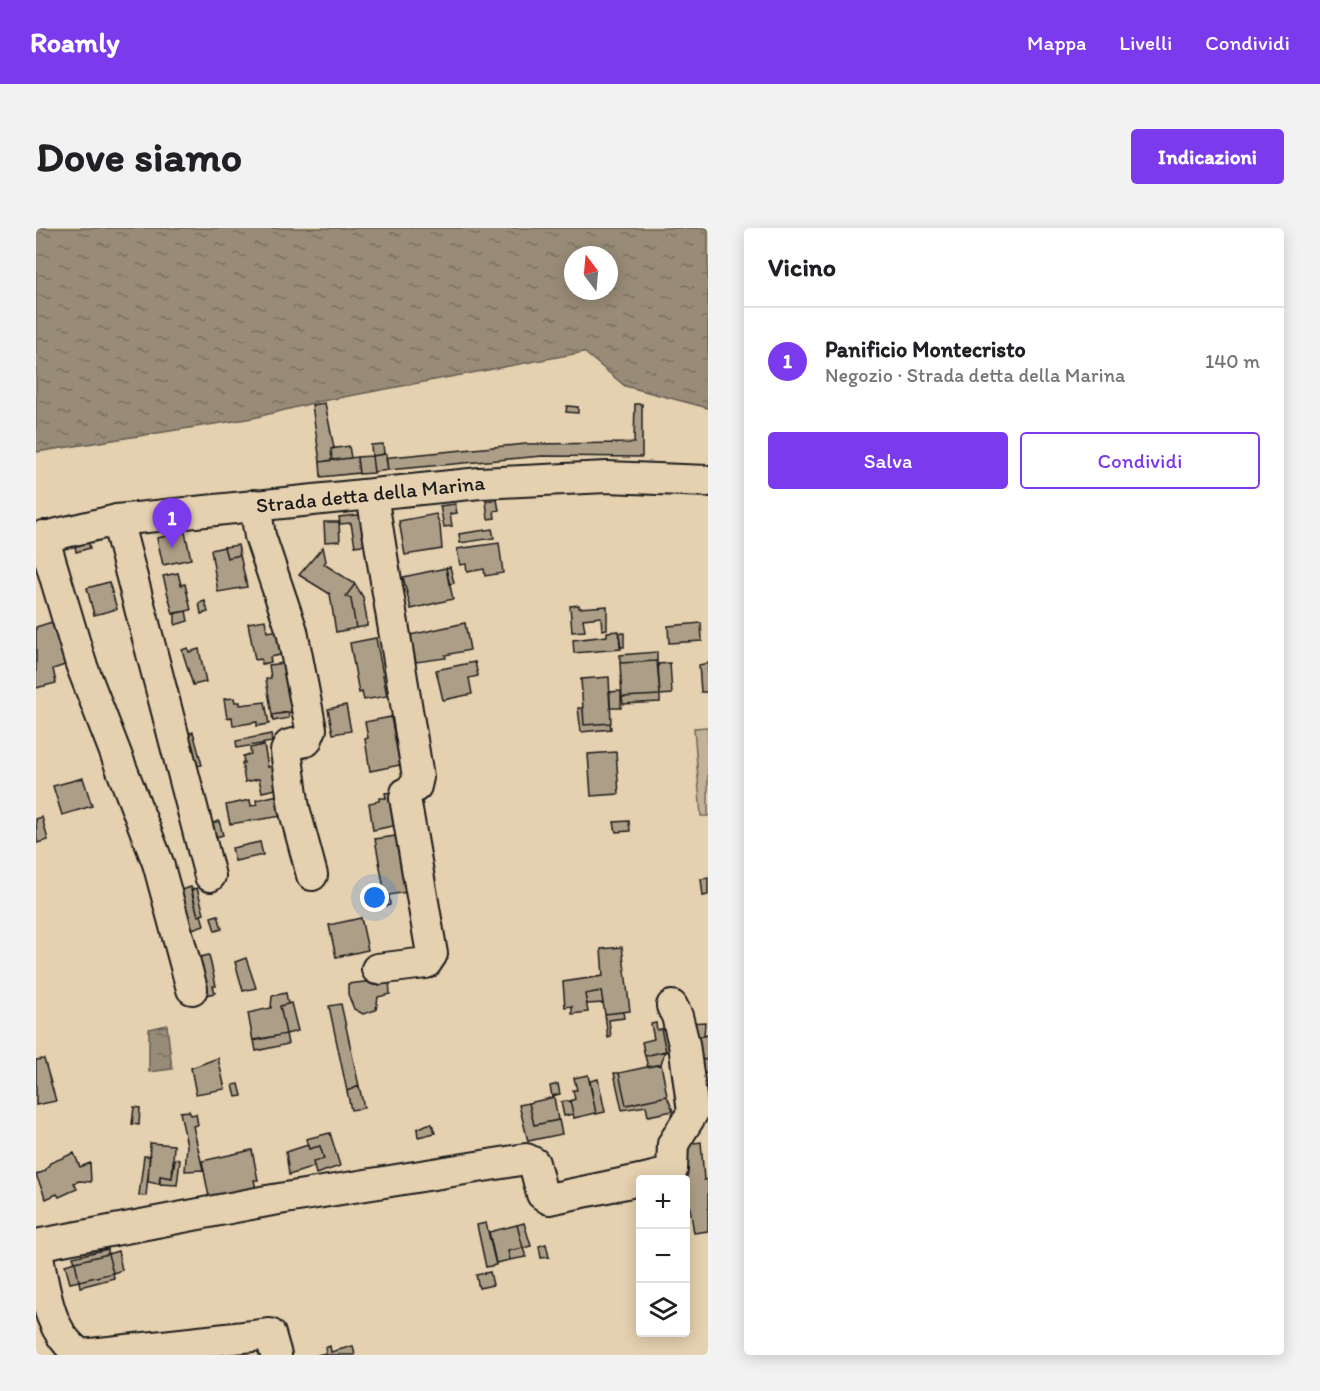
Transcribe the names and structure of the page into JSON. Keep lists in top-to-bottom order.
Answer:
{
  "streets": {
    "street": ["Strada detta della Marina"]
  },
  "north": "top",
  "page": {
    "header": "Roamly",
    "nav": ["Mappa", "Livelli", "Condividi"],
    "buttons": [
      "Indicazioni",
      ["Salva", "Condividi"]
    ],
    "title": "Dove siamo",
    "heading": "Vicino",
    "list": [
      {
        "mark": "1",
        "name": "Panificio Montecristo",
        "note": "Negozio · Strada detta della Marina",
        "value": "140 m"
      }
    ],
    "pins": "1",
    "map_buttons": ["+", "−"]
  }
}
